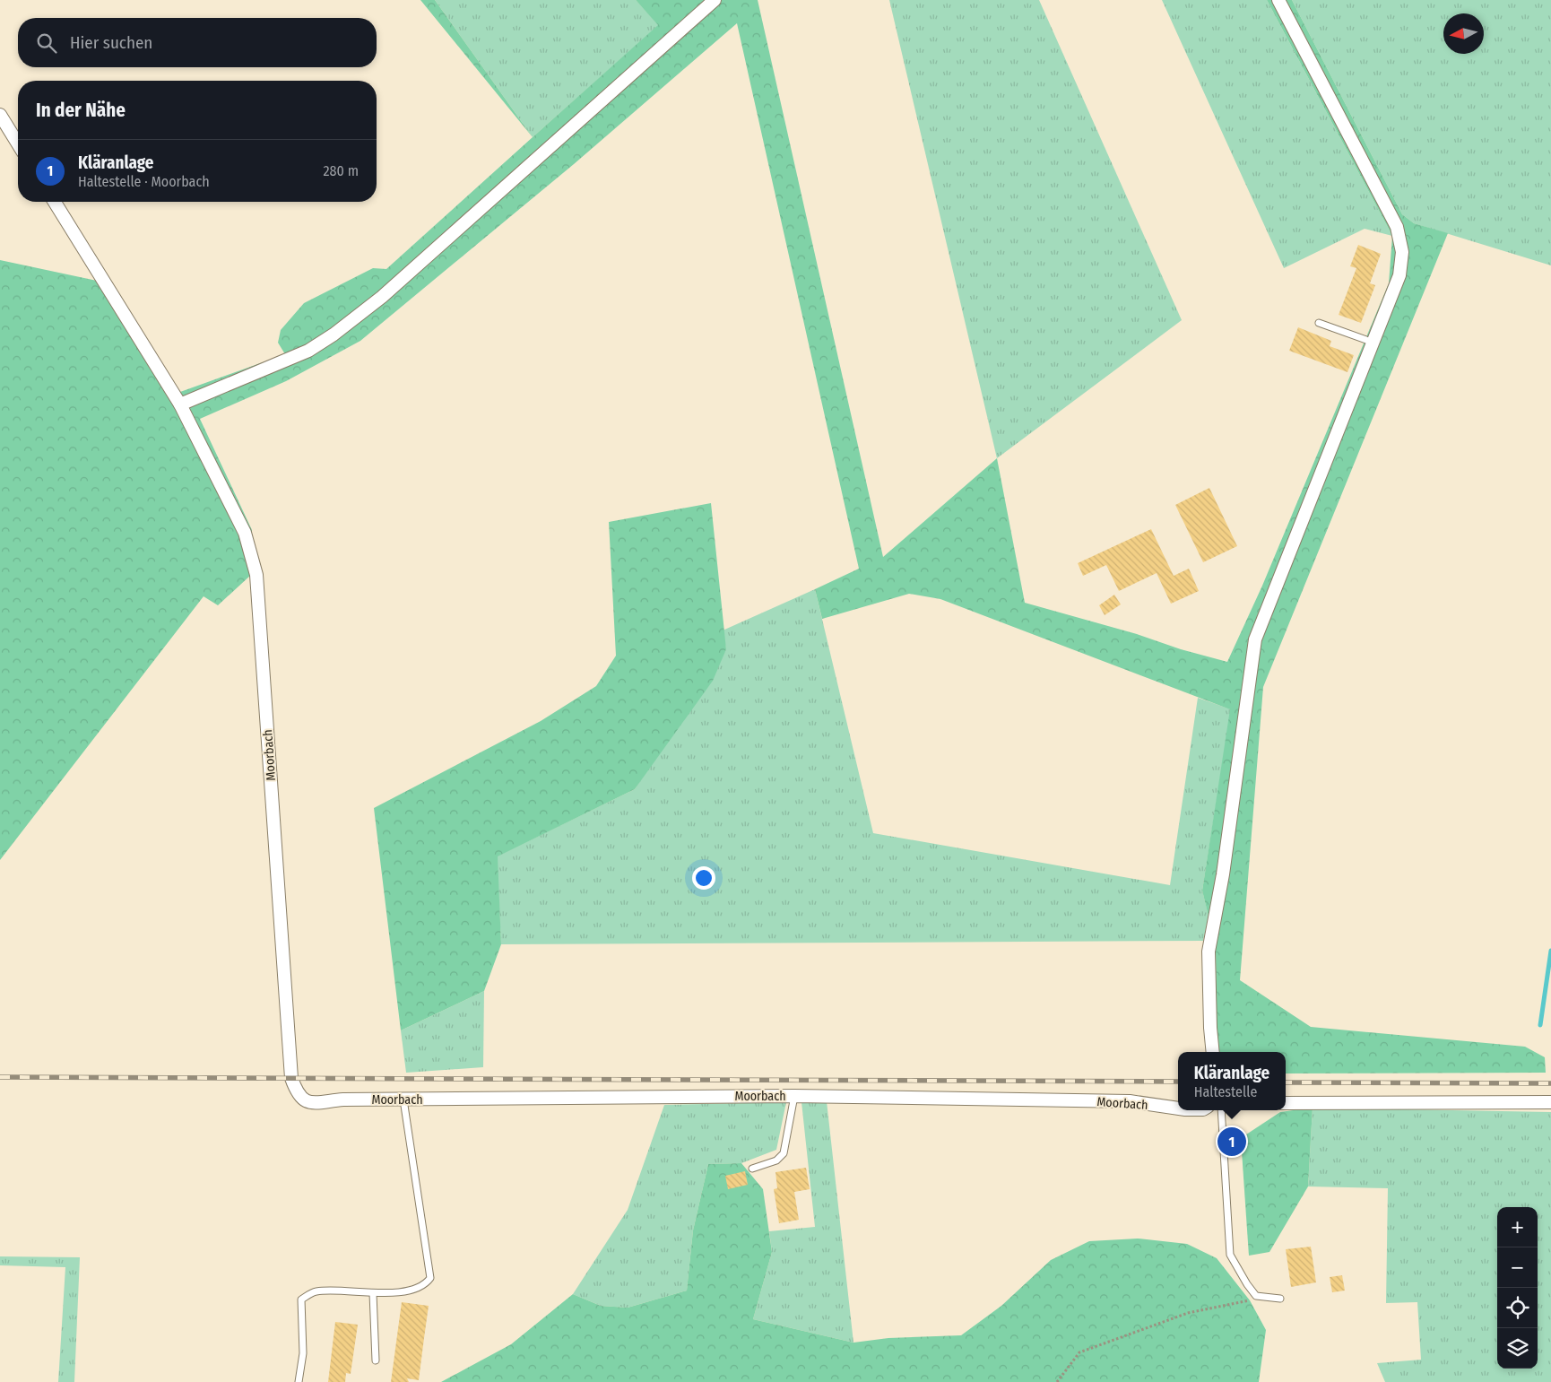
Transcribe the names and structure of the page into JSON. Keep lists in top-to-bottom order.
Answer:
{
  "streets": {
    "street": ["Moorbach"]
  },
  "north": "left",
  "page": {
    "search": "Hier suchen",
    "heading": "In der Nähe",
    "list": [
      {
        "mark": "1",
        "name": "Kläranlage",
        "note": "Haltestelle · Moorbach",
        "value": "280 m"
      }
    ],
    "popup": ["Kläranlage", "Haltestelle"],
    "pins": "1",
    "map_buttons": ["+", "−"]
  }
}
